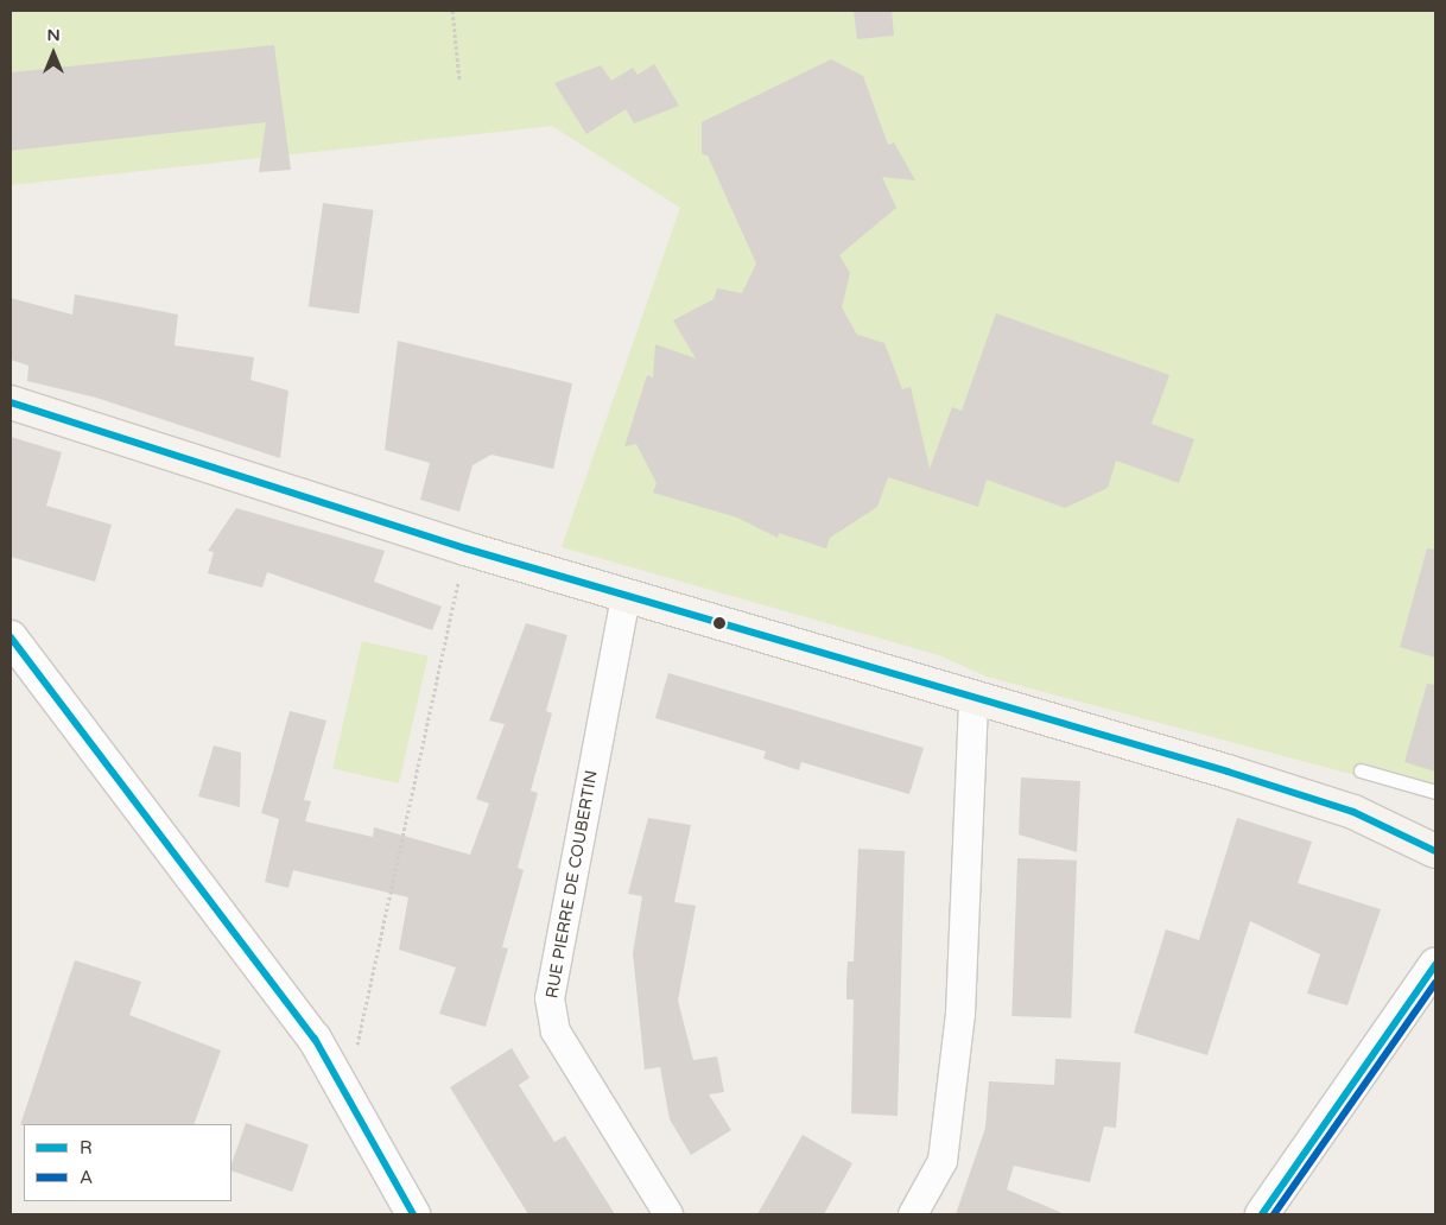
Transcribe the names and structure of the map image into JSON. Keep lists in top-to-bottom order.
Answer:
{
  "streets": {
    "street": ["RUE PIERRE DE COUBERTIN"]
  },
  "lines": ["transit line R", "transit line A"],
  "legend": ["R", "A"],
  "north": "top"
}
